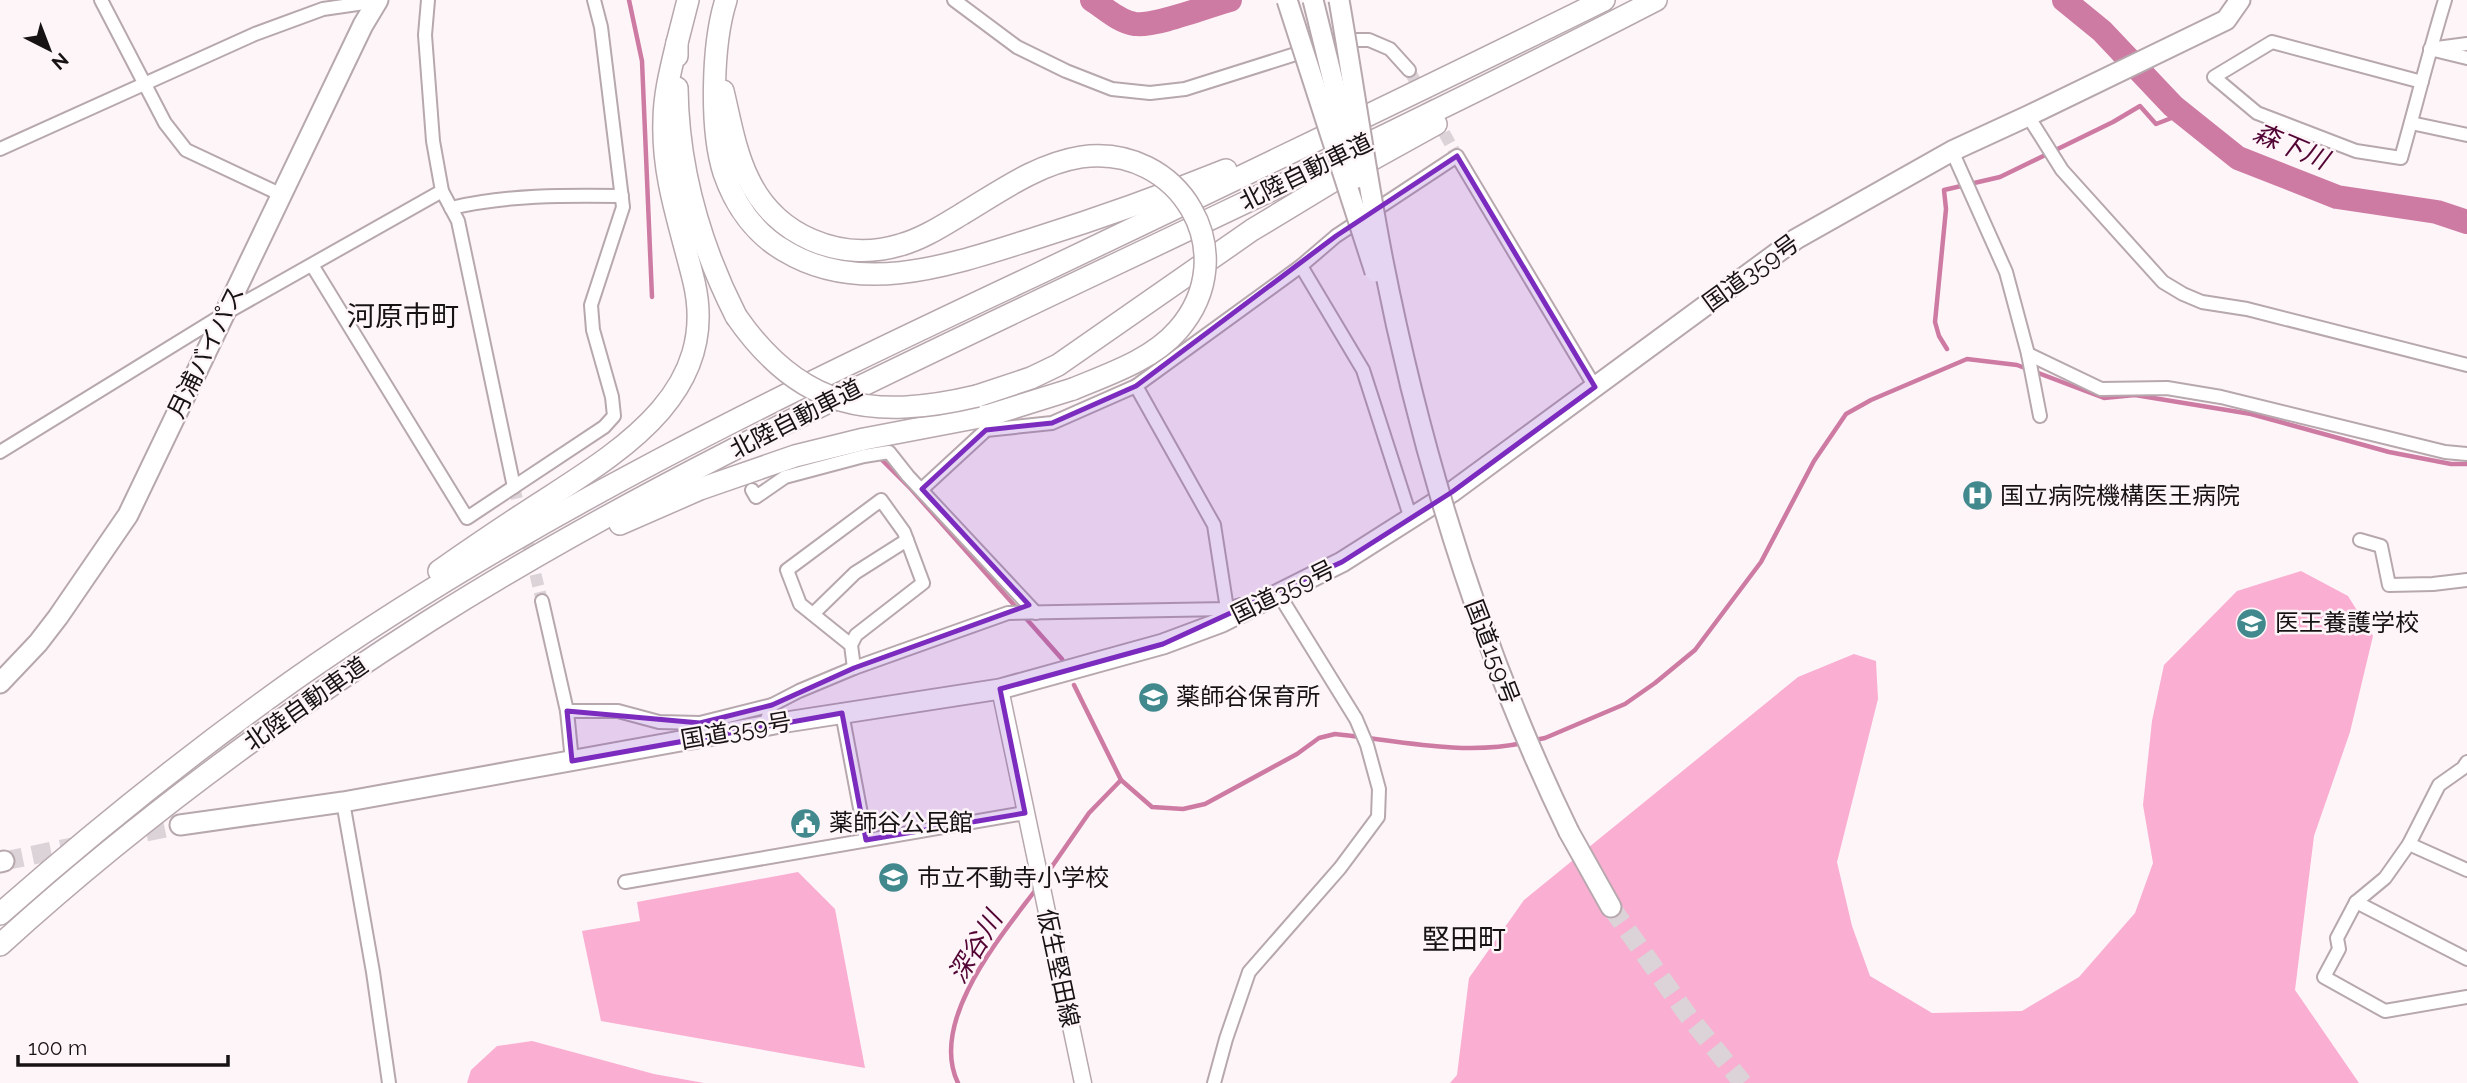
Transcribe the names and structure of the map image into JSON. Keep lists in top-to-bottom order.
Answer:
{
  "streets": {
    "highway": [
      "北陸自動車道",
      "国道359号",
      "月浦バイパス",
      "国道159号"
    ],
    "main road": ["仮生堅田線"]
  },
  "crossings": [
    ["国道359号", "仮生堅田線"]
  ],
  "districts": ["河原市町", "堅田町"],
  "water": ["森下川", "深谷川"],
  "places": {
    "hospital": ["国立病院機構医王病院"],
    "school or university": ["医王養護学校", "薬師谷保育所", "市立不動寺小学校"],
    "public building": ["薬師谷公民館"]
  },
  "scale_bar": "100 m",
  "north": "bottom right"
}
